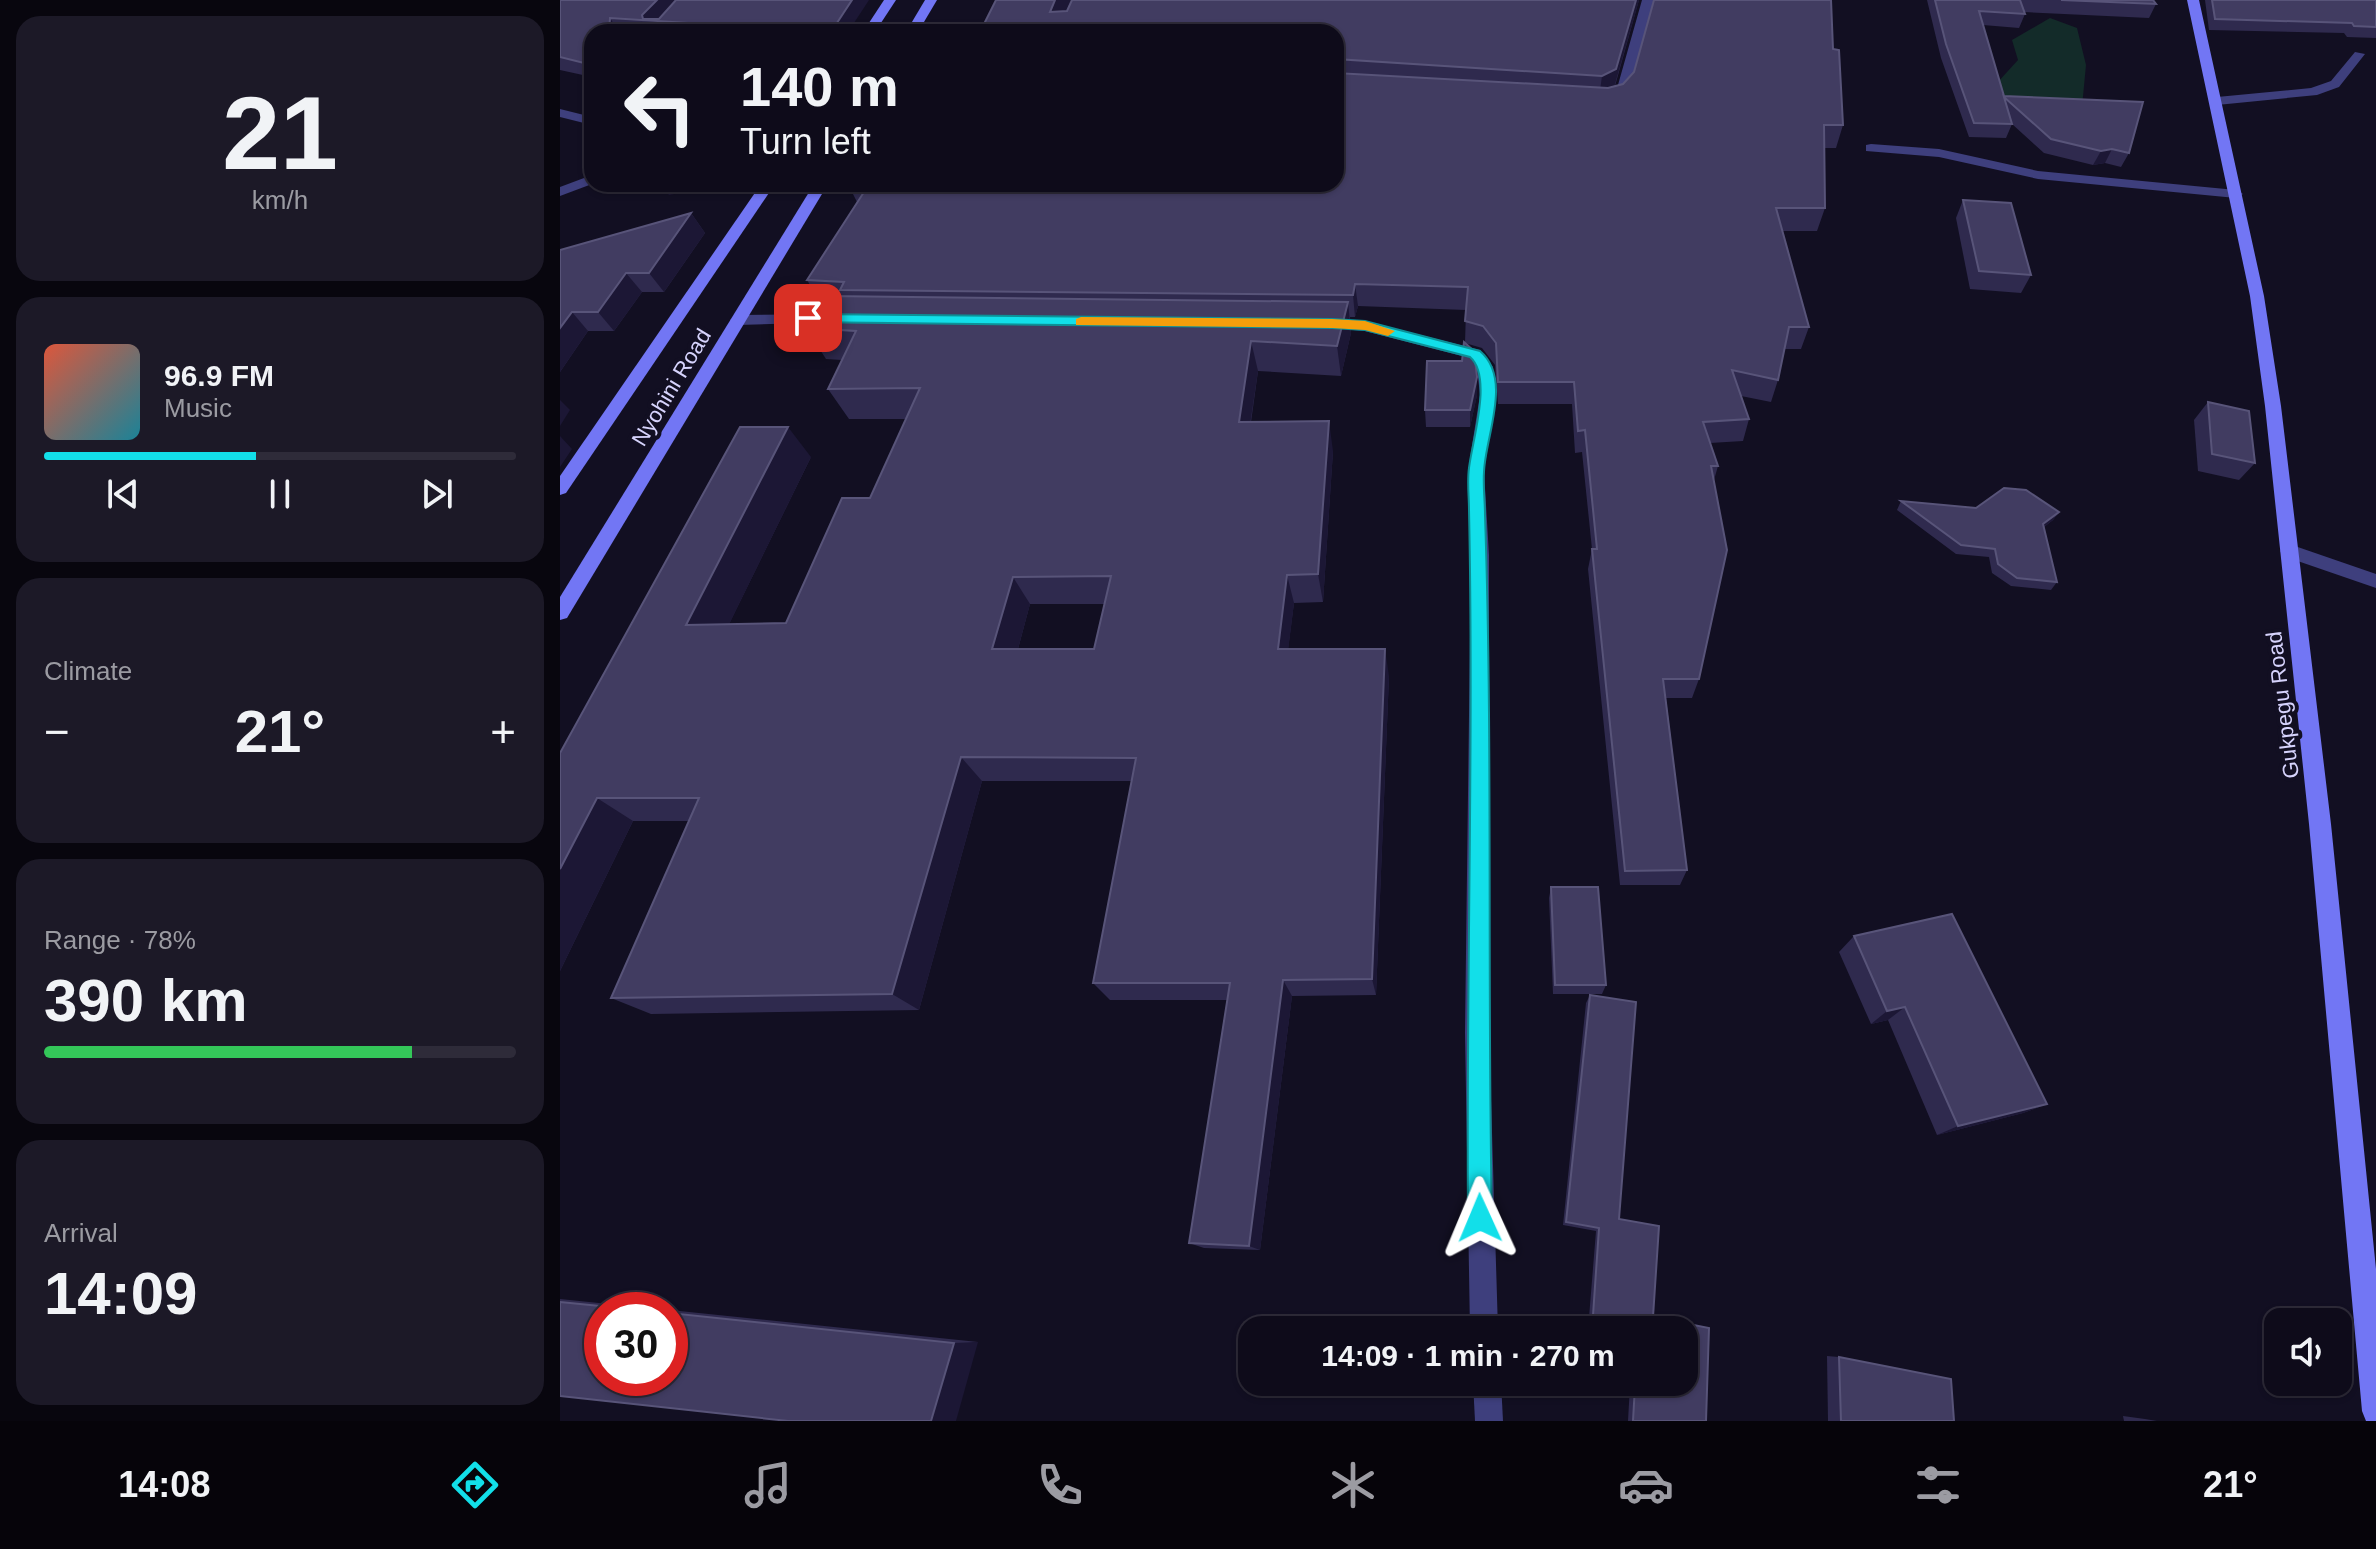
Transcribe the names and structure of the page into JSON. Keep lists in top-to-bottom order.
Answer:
{
  "streets": {
    "street": ["Nyohini Road", "Gukpegu Road"]
  },
  "page": {
    "tile": [
      ["21", "km/h"],
      "Climate",
      ["Range · 78%", "390 km"],
      ["Arrival", "14:09"]
    ],
    "turn": ["140 m", "Turn left"],
    "song": ["96.9 FM", "Music"],
    "heat": ["−", "21°", "+"],
    "limit": "30",
    "trip": "14:09 · 1 min · 270 m",
    "tabs": ["14:08", "21°"]
  }
}
